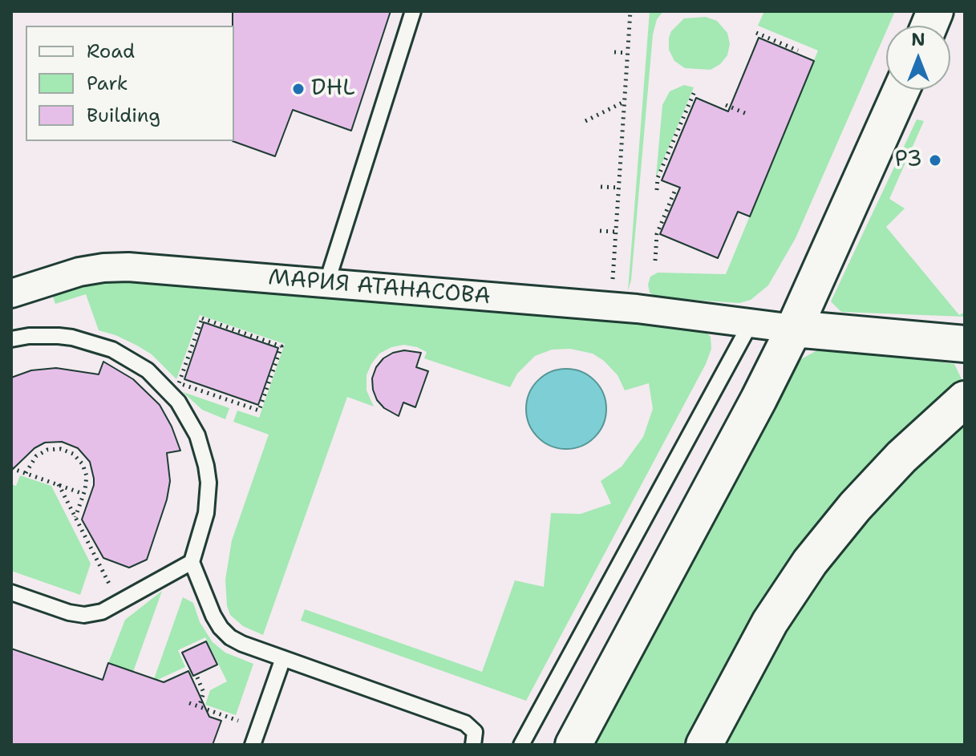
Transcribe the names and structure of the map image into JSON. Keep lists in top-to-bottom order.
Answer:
{
  "streets": {
    "street": ["МАРИЯ АТАНАСОВА"]
  },
  "places": ["DHL", "P3"],
  "legend": ["Road", "Park", "Building"],
  "north": "top"
}
